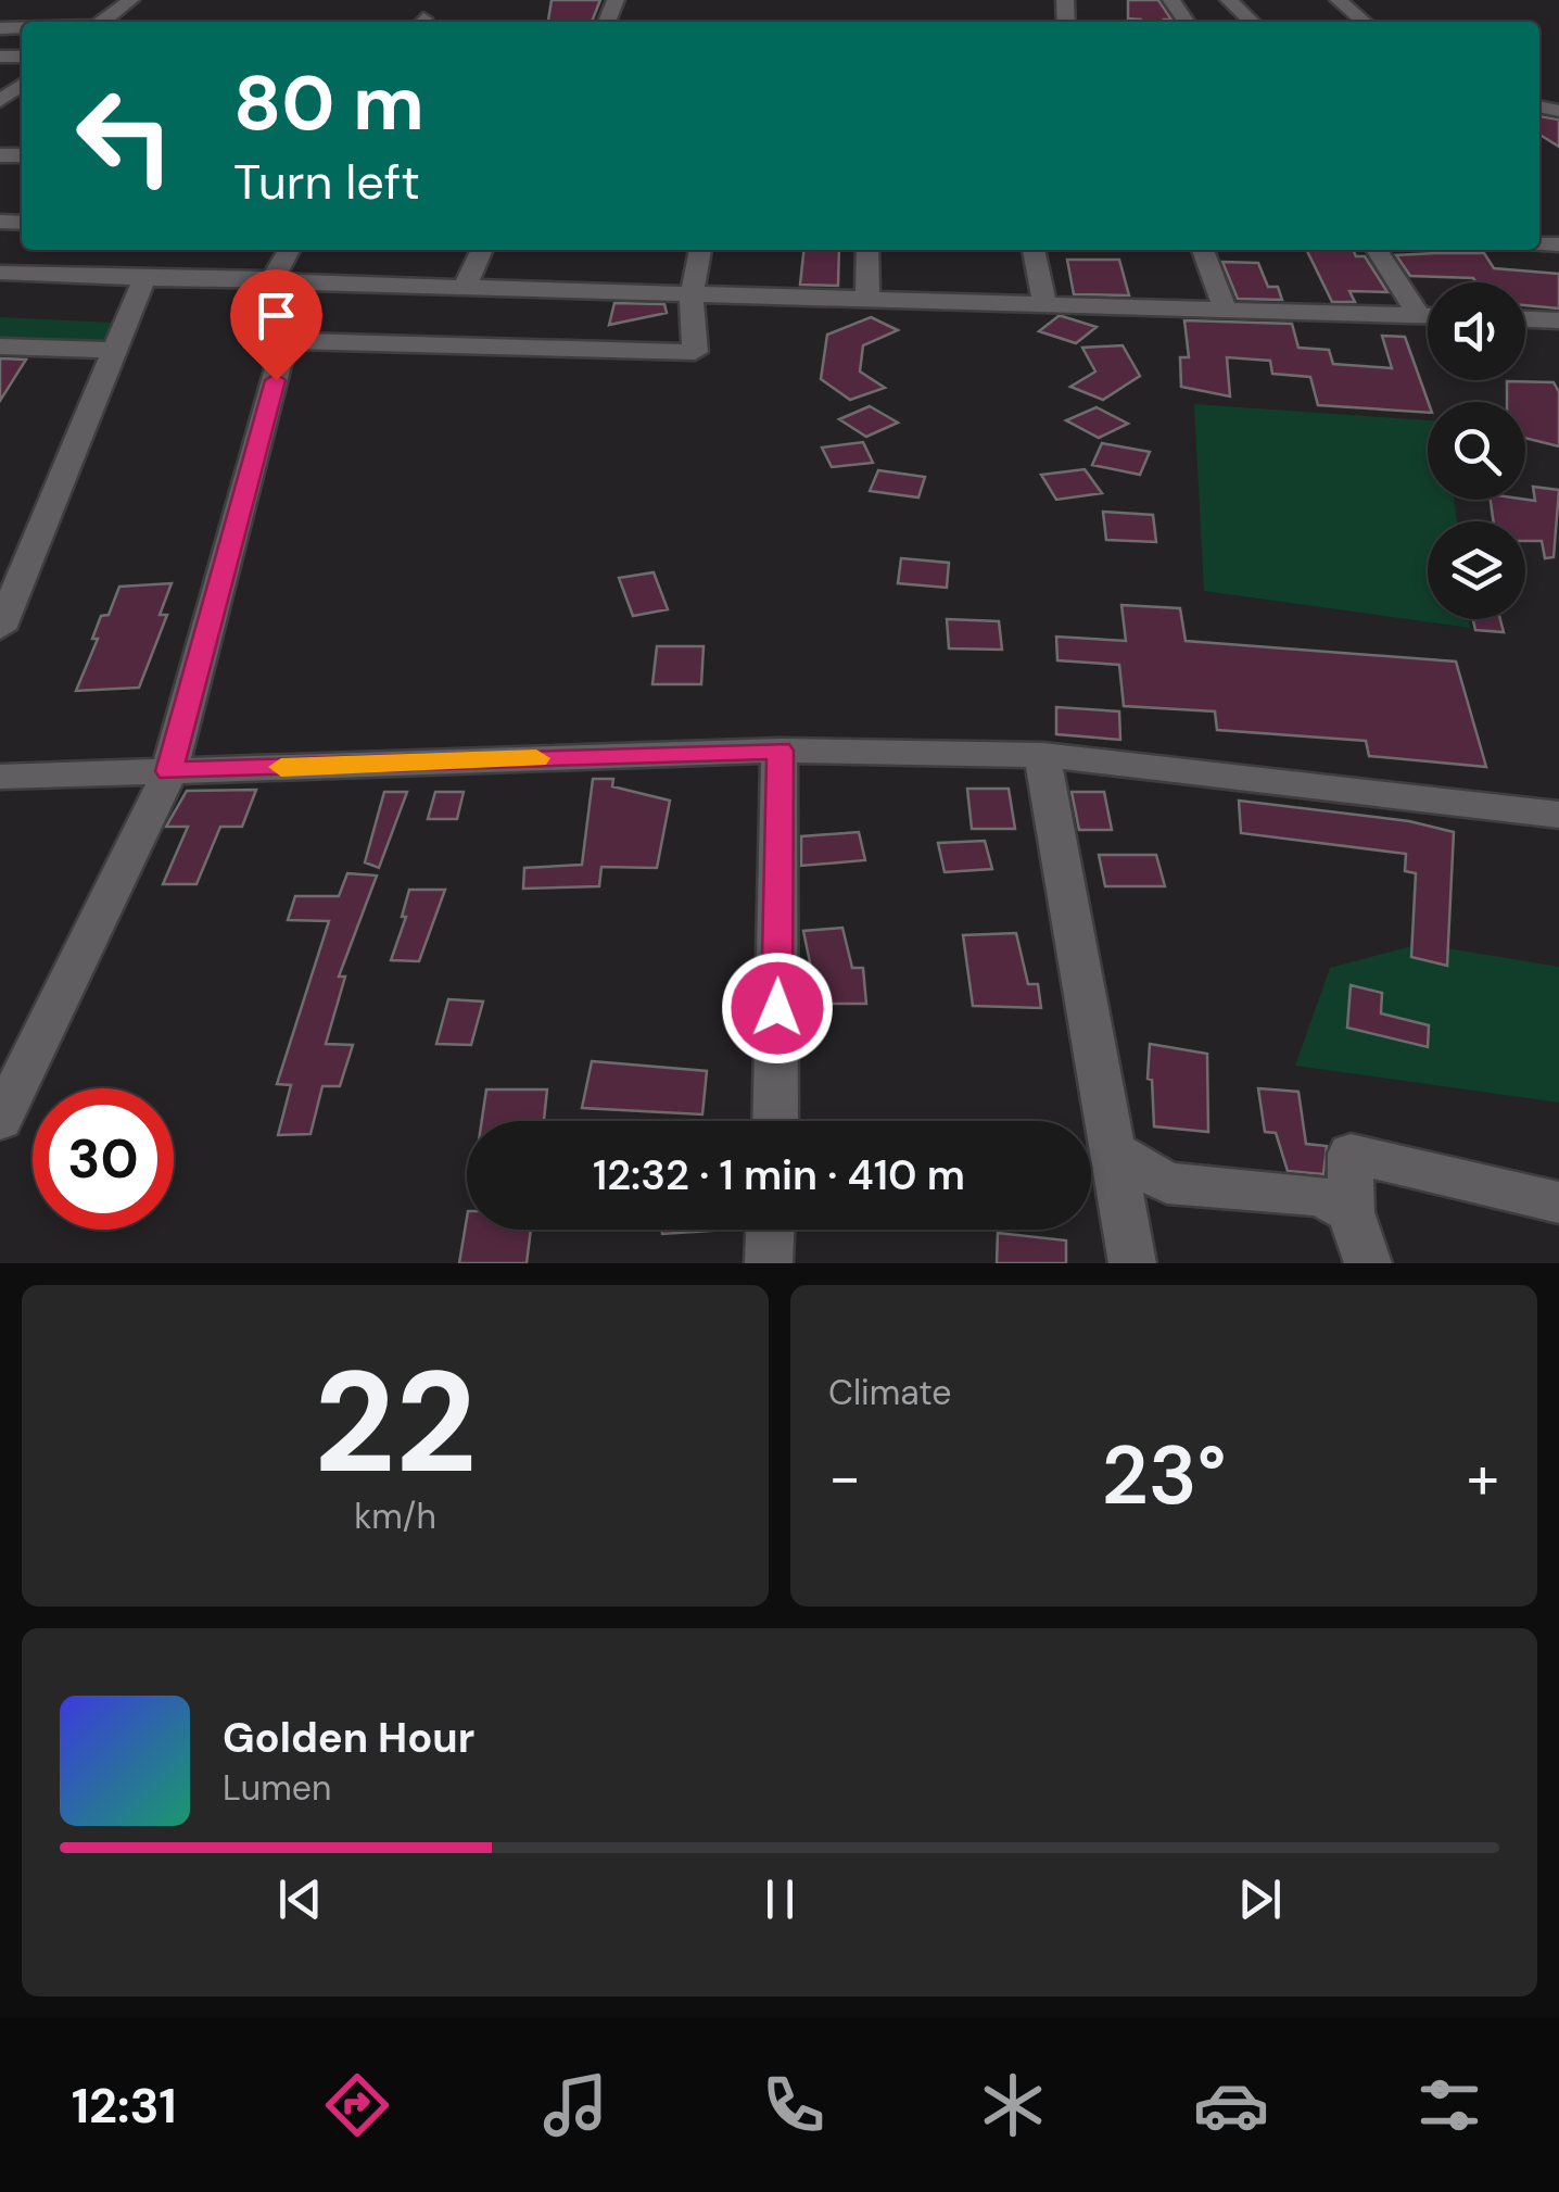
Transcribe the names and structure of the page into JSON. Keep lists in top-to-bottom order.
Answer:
{
  "page": {
    "turn": ["80 m", "Turn left"],
    "limit": "30",
    "trip": "12:32 · 1 min · 410 m",
    "tile": [
      ["22", "km/h"],
      "Climate"
    ],
    "heat": ["−", "23°", "+"],
    "song": ["Golden Hour", "Lumen"],
    "tabs": "12:31"
  }
}
